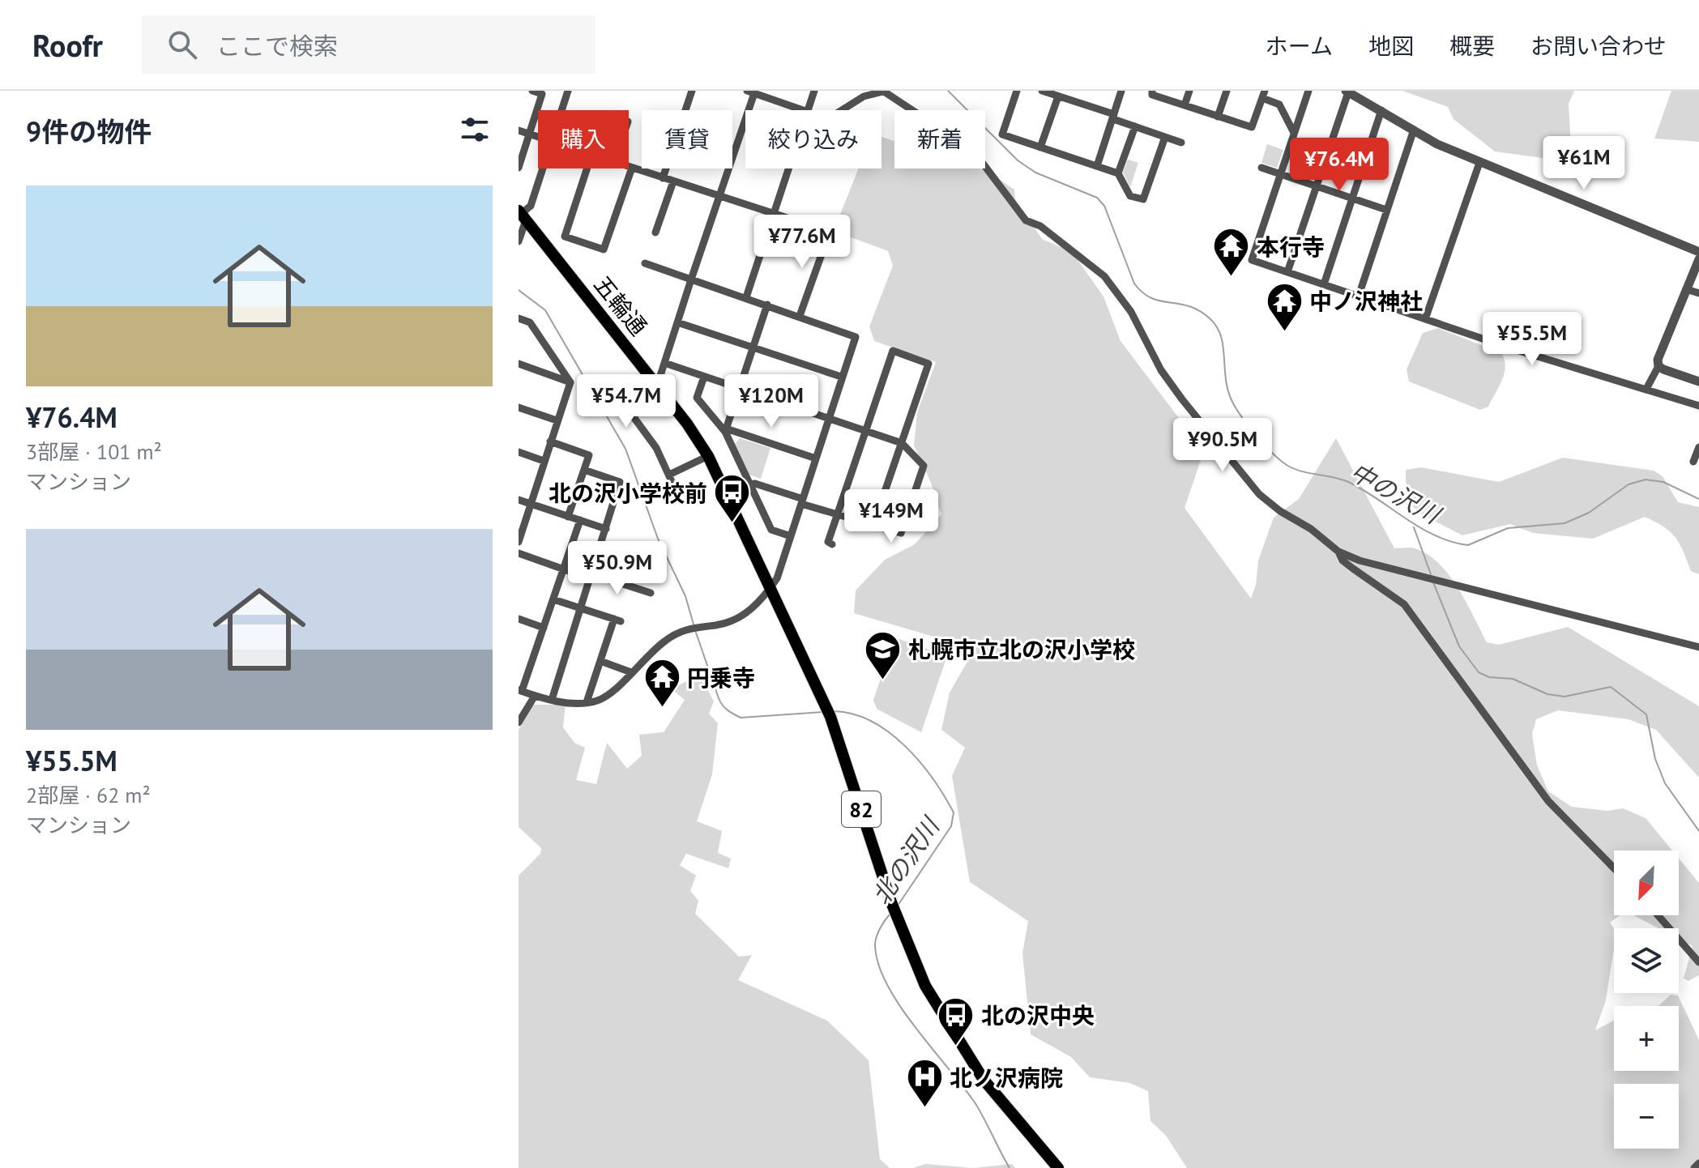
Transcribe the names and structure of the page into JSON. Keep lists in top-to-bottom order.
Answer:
{
  "streets": {
    "main road": ["五輪通", "82"]
  },
  "crossings": [
    ["五輪通", "82"]
  ],
  "water": ["中の沢川", "北の沢川"],
  "places": {
    "temple": ["本行寺", "中ノ沢神社", "円乗寺"],
    "bus stop": ["北の沢小学校前", "北の沢中央"],
    "school or university": ["札幌市立北の沢小学校"],
    "hospital": ["北ノ沢病院"]
  },
  "north": "bottom left",
  "page": {
    "header": "Roofr",
    "search": "ここで検索",
    "nav": [
      "ホーム",
      "地図",
      "概要",
      "お問い合わせ"
    ],
    "heading": "9件の物件",
    "chip": [
      "購入",
      "賃貸",
      "絞り込み",
      "新着"
    ],
    "price": [
      "¥61M",
      "¥76.4M",
      "¥77.6M",
      "¥55.5M",
      "¥54.7M",
      "¥120M",
      "¥90.5M",
      "¥149M",
      "¥50.9M"
    ],
    "list": [
      {
        "name": "¥76.4M",
        "note": "3部屋 · 101 m² · マンション"
      },
      {
        "name": "¥55.5M",
        "note": "2部屋 · 62 m² · マンション"
      }
    ],
    "map_buttons": ["+", "−"]
  }
}
